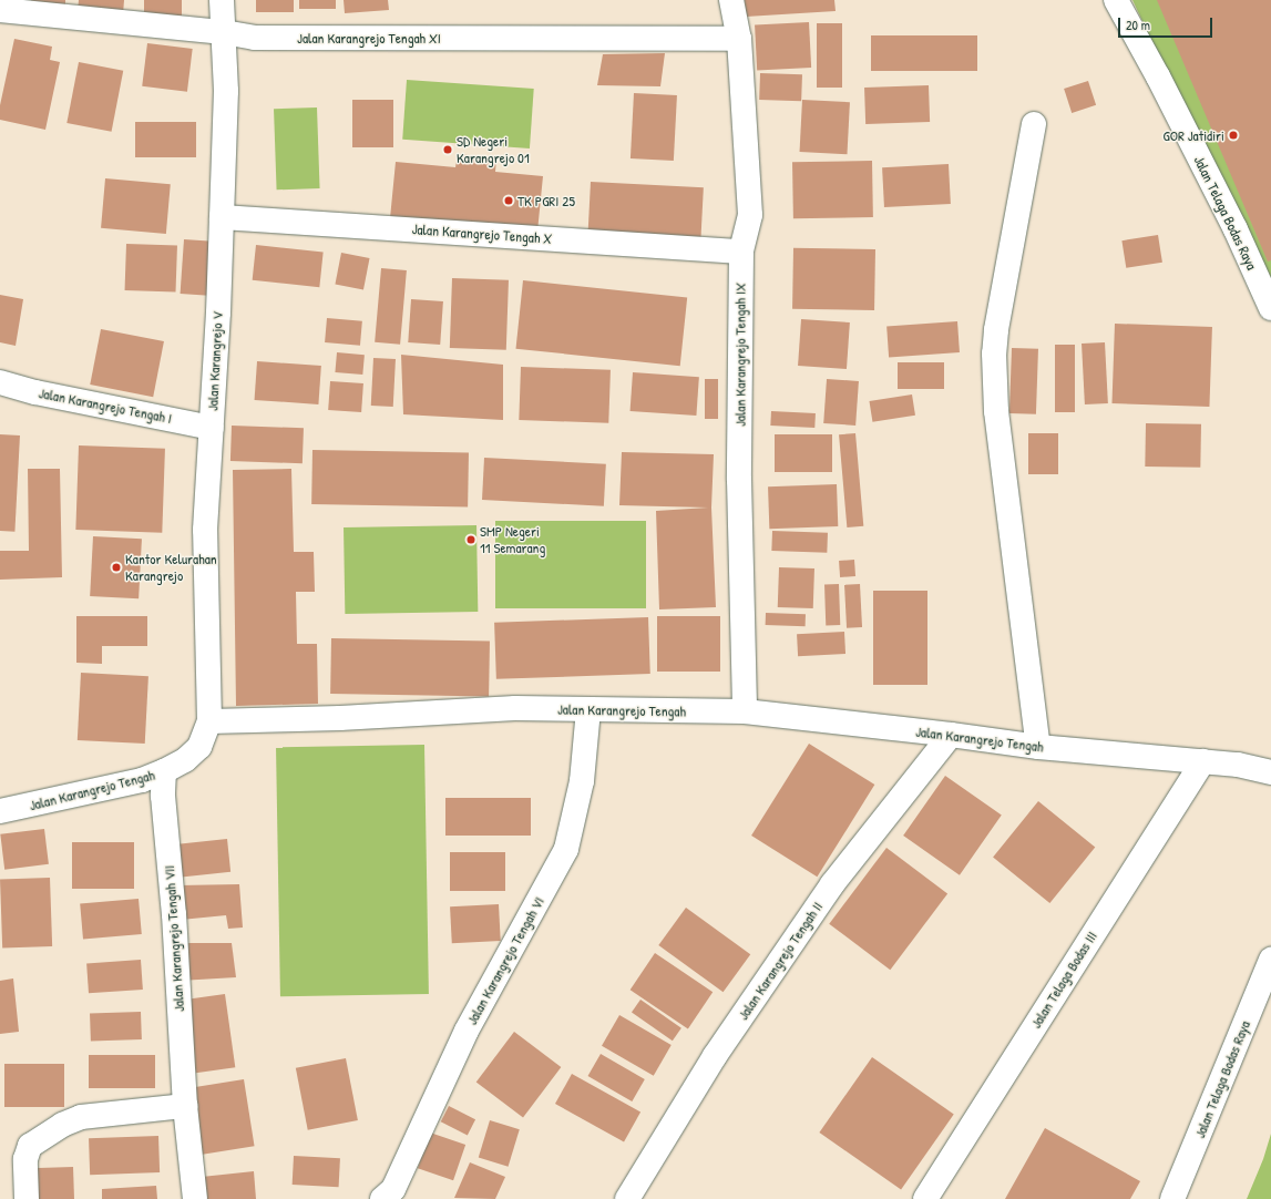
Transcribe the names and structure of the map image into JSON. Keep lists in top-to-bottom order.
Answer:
{
  "streets": {
    "street": [
      "Jalan Karangrejo Tengah XI",
      "Jalan Telaga Bodas Raya",
      "Jalan Karangrejo Tengah X",
      "Jalan Karangrejo Tengah IX",
      "Jalan Karangrejo V",
      "Jalan Karangrejo Tengah I",
      "Jalan Karangrejo Tengah",
      "Jalan Karangrejo Tengah VII",
      "Jalan Karangrejo Tengah VI",
      "Jalan Karangrejo Tengah II",
      "Jalan Telaga Bodas III"
    ]
  },
  "crossings": [
    ["Jalan Karangrejo Tengah XI", "Jalan Karangrejo Tengah IX"],
    ["Jalan Karangrejo Tengah XI", "Jalan Karangrejo V"],
    ["Jalan Karangrejo Tengah X", "Jalan Karangrejo Tengah IX"],
    ["Jalan Karangrejo Tengah X", "Jalan Karangrejo V"],
    ["Jalan Karangrejo Tengah IX", "Jalan Karangrejo Tengah"],
    ["Jalan Karangrejo V", "Jalan Karangrejo Tengah I"],
    ["Jalan Karangrejo V", "Jalan Karangrejo Tengah"],
    ["Jalan Karangrejo Tengah", "Jalan Karangrejo Tengah VII"],
    ["Jalan Karangrejo Tengah", "Jalan Karangrejo Tengah VI"],
    ["Jalan Karangrejo Tengah", "Jalan Karangrejo Tengah II"],
    ["Jalan Karangrejo Tengah", "Jalan Telaga Bodas III"]
  ],
  "places": [
    "GOR Jatidiri",
    "SD Negeri Karangrejo 01",
    "TK PGRI 25",
    "SMP Negeri 11 Semarang",
    "Kantor Kelurahan Karangrejo"
  ],
  "scale_bar": "20 m"
}
